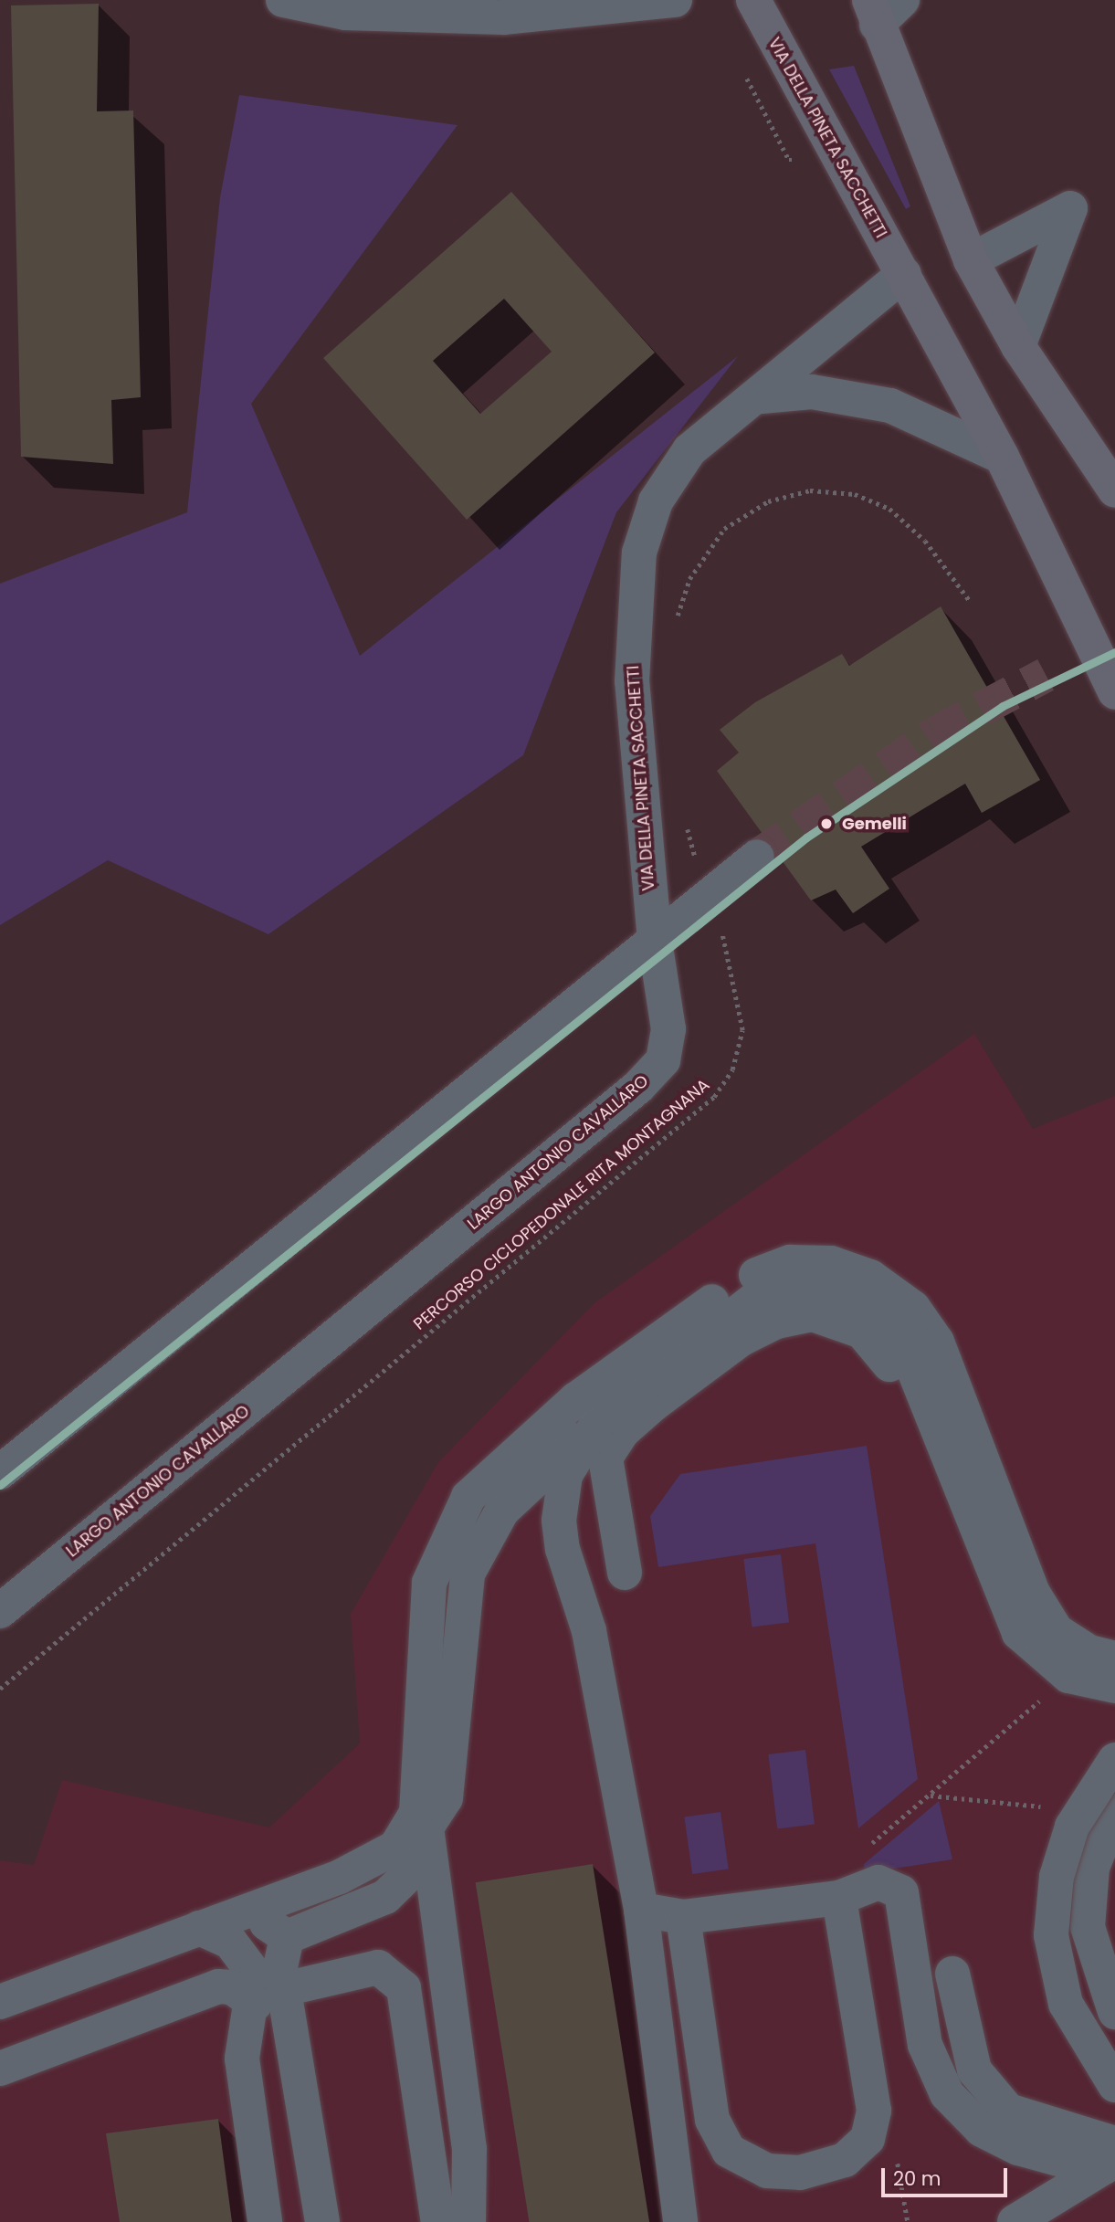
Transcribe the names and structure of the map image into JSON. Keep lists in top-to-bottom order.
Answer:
{
  "streets": {
    "main road": ["VIA DELLA PINETA SACCHETTI"],
    "street": ["LARGO ANTONIO CAVALLARO"],
    "path": ["PERCORSO CICLOPEDONALE RITA MONTAGNANA"]
  },
  "crossings": [
    ["VIA DELLA PINETA SACCHETTI", "LARGO ANTONIO CAVALLARO"]
  ],
  "places": ["Gemelli"],
  "scale_bar": "20 m"
}
